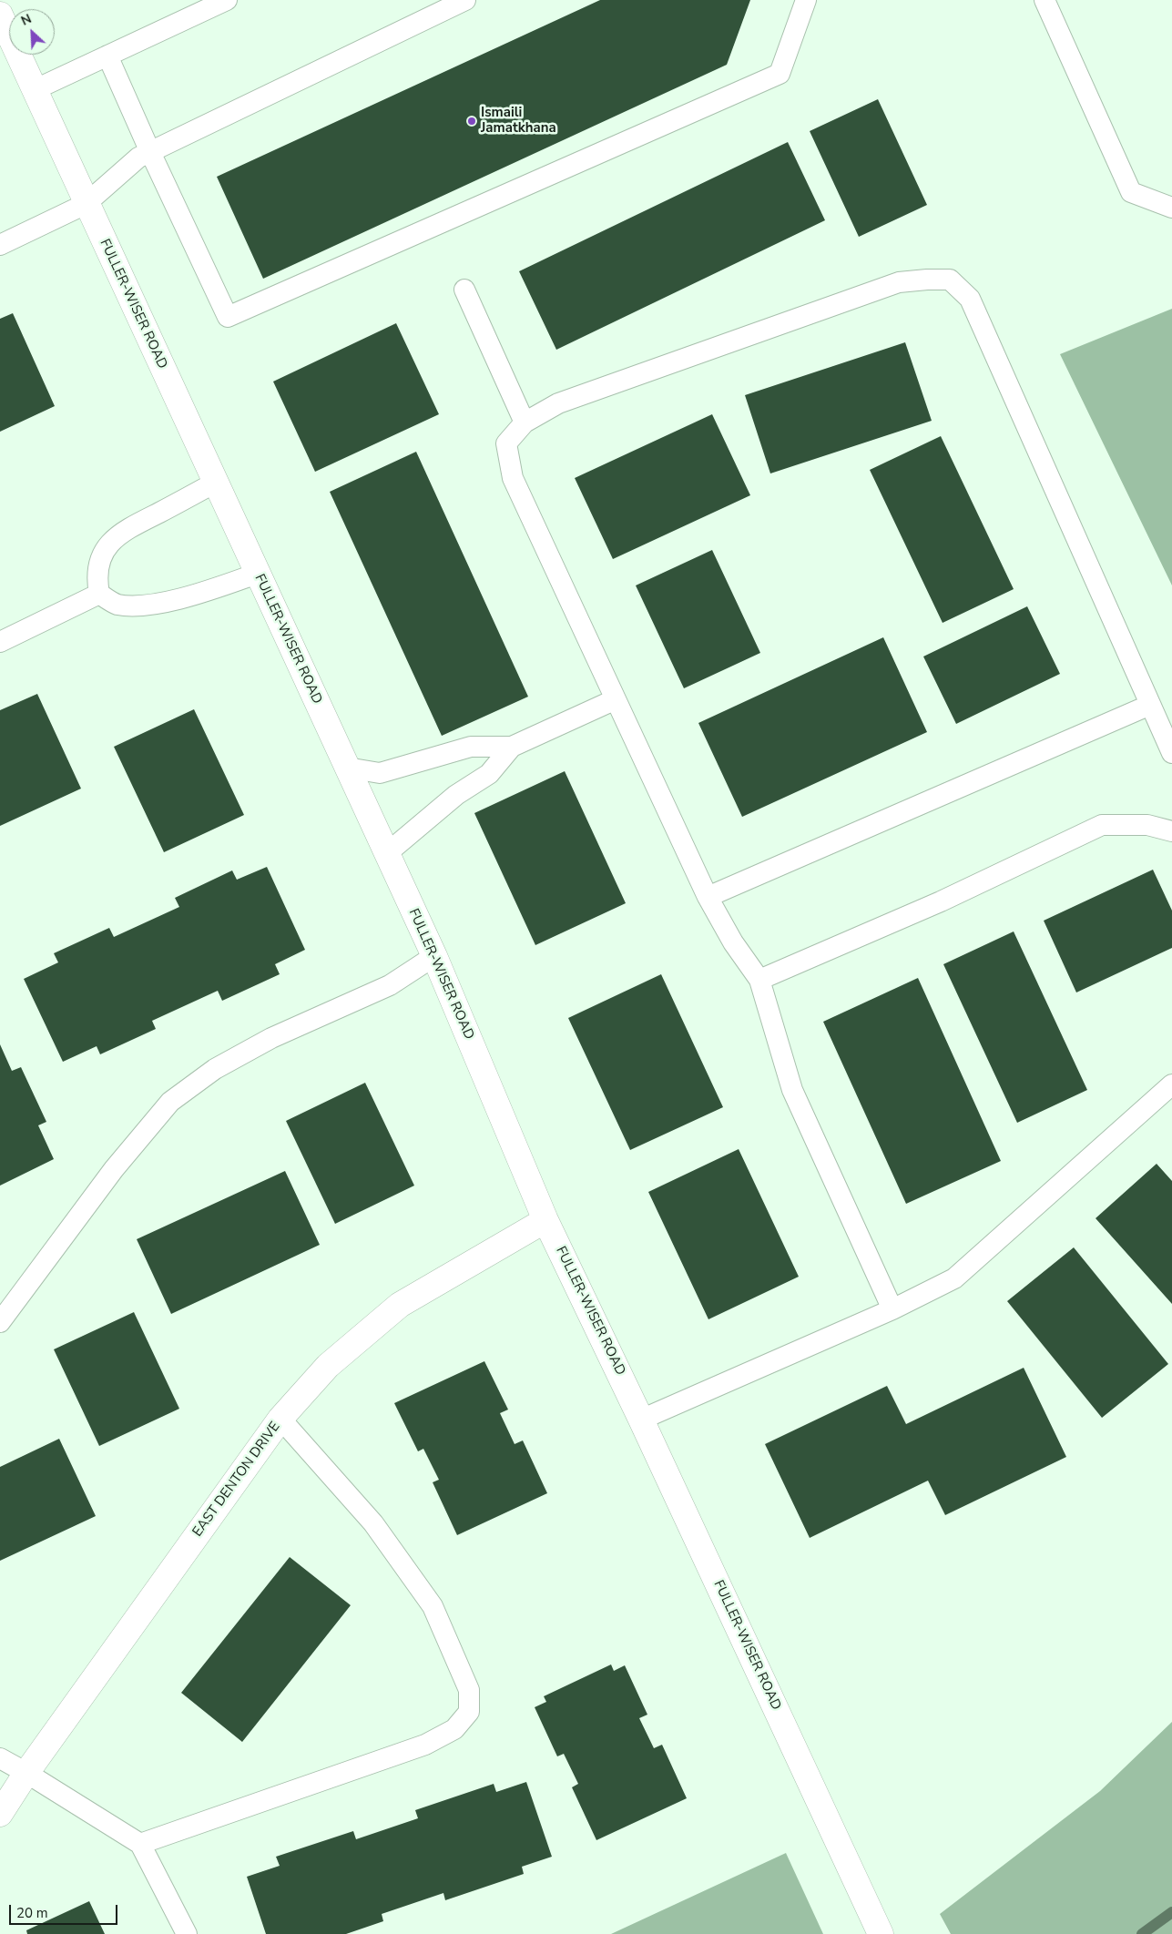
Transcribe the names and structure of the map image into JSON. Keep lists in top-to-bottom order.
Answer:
{
  "streets": {
    "street": ["FULLER-WISER ROAD", "EAST DENTON DRIVE"]
  },
  "crossings": [
    ["FULLER-WISER ROAD", "EAST DENTON DRIVE"]
  ],
  "places": ["Ismaili Jamatkhana"],
  "scale_bar": "20 m",
  "north": "top left"
}
